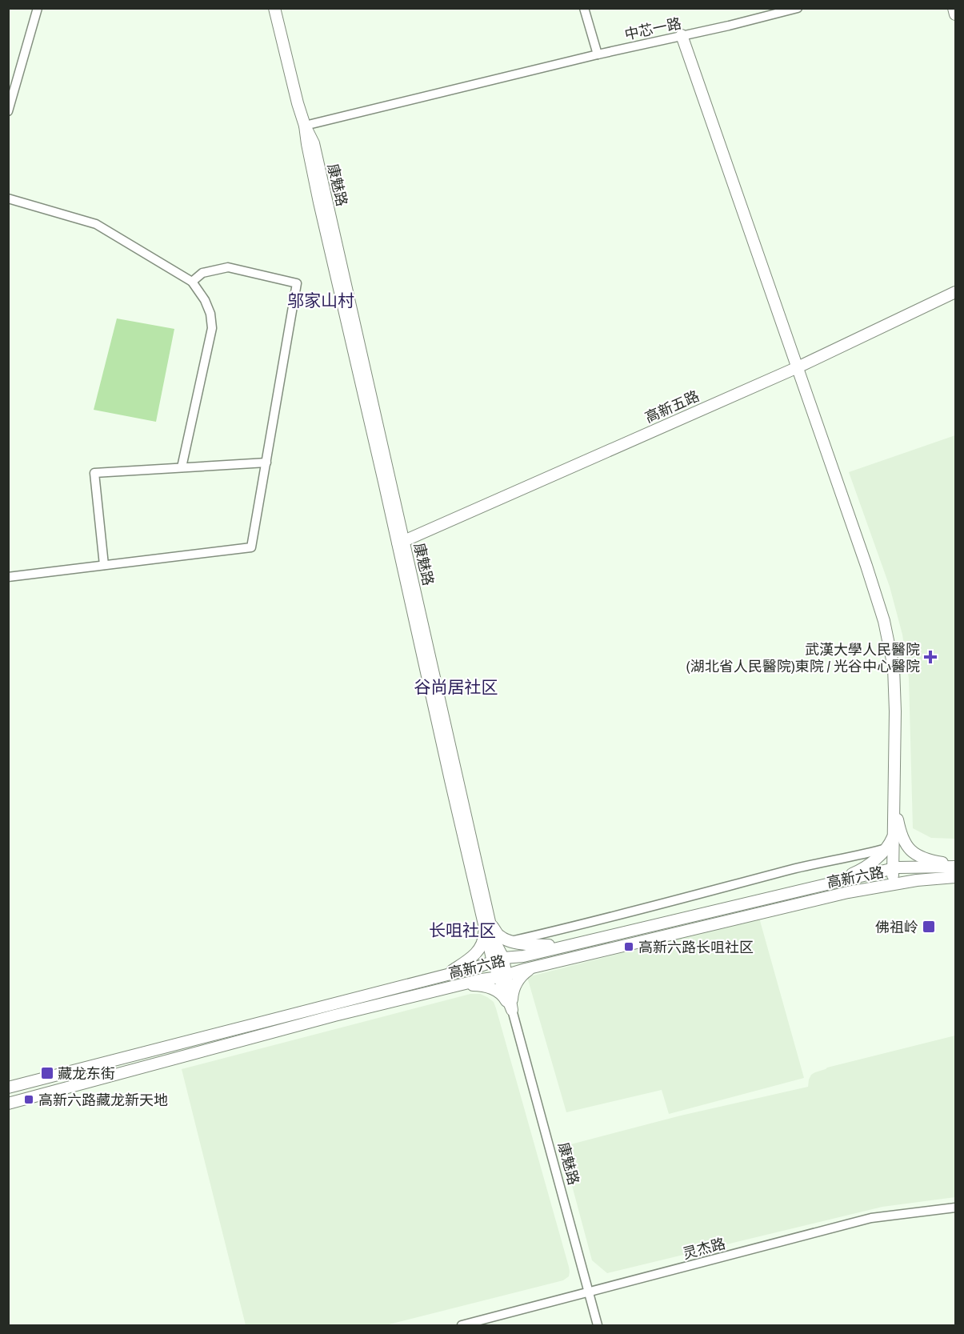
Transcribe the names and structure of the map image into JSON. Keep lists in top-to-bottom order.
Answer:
{
  "streets": {
    "main road": ["康魅路", "高新五路", "高新六路"],
    "street": ["中芯一路", "灵杰路"]
  },
  "crossings": [
    ["中芯一路", "康魅路"],
    ["康魅路", "高新五路"],
    ["康魅路", "高新六路"],
    ["康魅路", "灵杰路"]
  ],
  "districts": ["邬家山村", "谷尚居社区", "长咀社区"],
  "places": {
    "health": ["武漢大學人民醫院 (湖北省人民醫院)東院 / 光谷中心醫院"],
    "transit": [
      "佛祖岭",
      "高新六路长咀社区",
      "藏龙东街",
      "高新六路藏龙新天地"
    ]
  }
}
